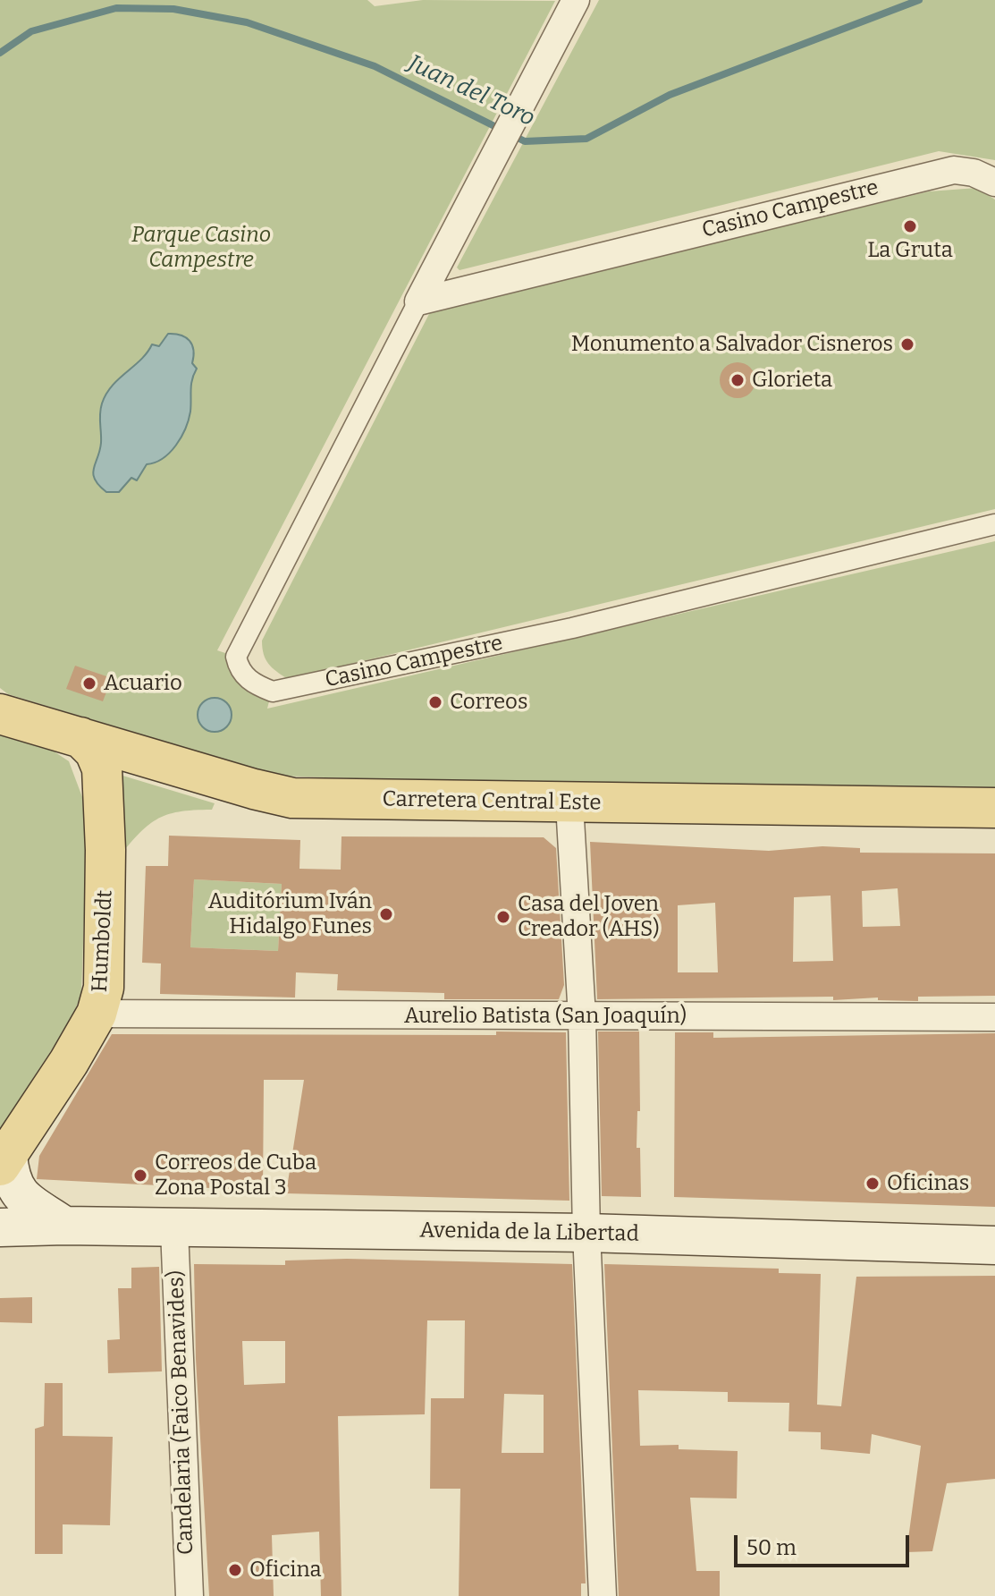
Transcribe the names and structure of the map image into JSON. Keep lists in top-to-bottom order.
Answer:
{
  "streets": {
    "main road": ["Carretera Central Este", "Humboldt", "Avenida de la Libertad"],
    "street": ["Casino Campestre", "Aurelio Batista (San Joaquín)", "Candelaria (Faico Benavides)"]
  },
  "crossings": [
    ["Carretera Central Este", "Humboldt"],
    ["Humboldt", "Aurelio Batista (San Joaquín)"],
    ["Avenida de la Libertad", "Candelaria (Faico Benavides)"]
  ],
  "water": ["Juan del Toro"],
  "parks": ["Parque Casino Campestre"],
  "places": [
    "La Gruta",
    "Monumento a Salvador Cisneros",
    "Glorieta",
    "Acuario",
    "Correos",
    "Auditórium Iván Hidalgo Funes",
    "Casa del Joven Creador (AHS)",
    "Correos de Cuba Zona Postal 3",
    "Oficinas",
    "Oficina"
  ],
  "scale_bar": "50 m"
}
